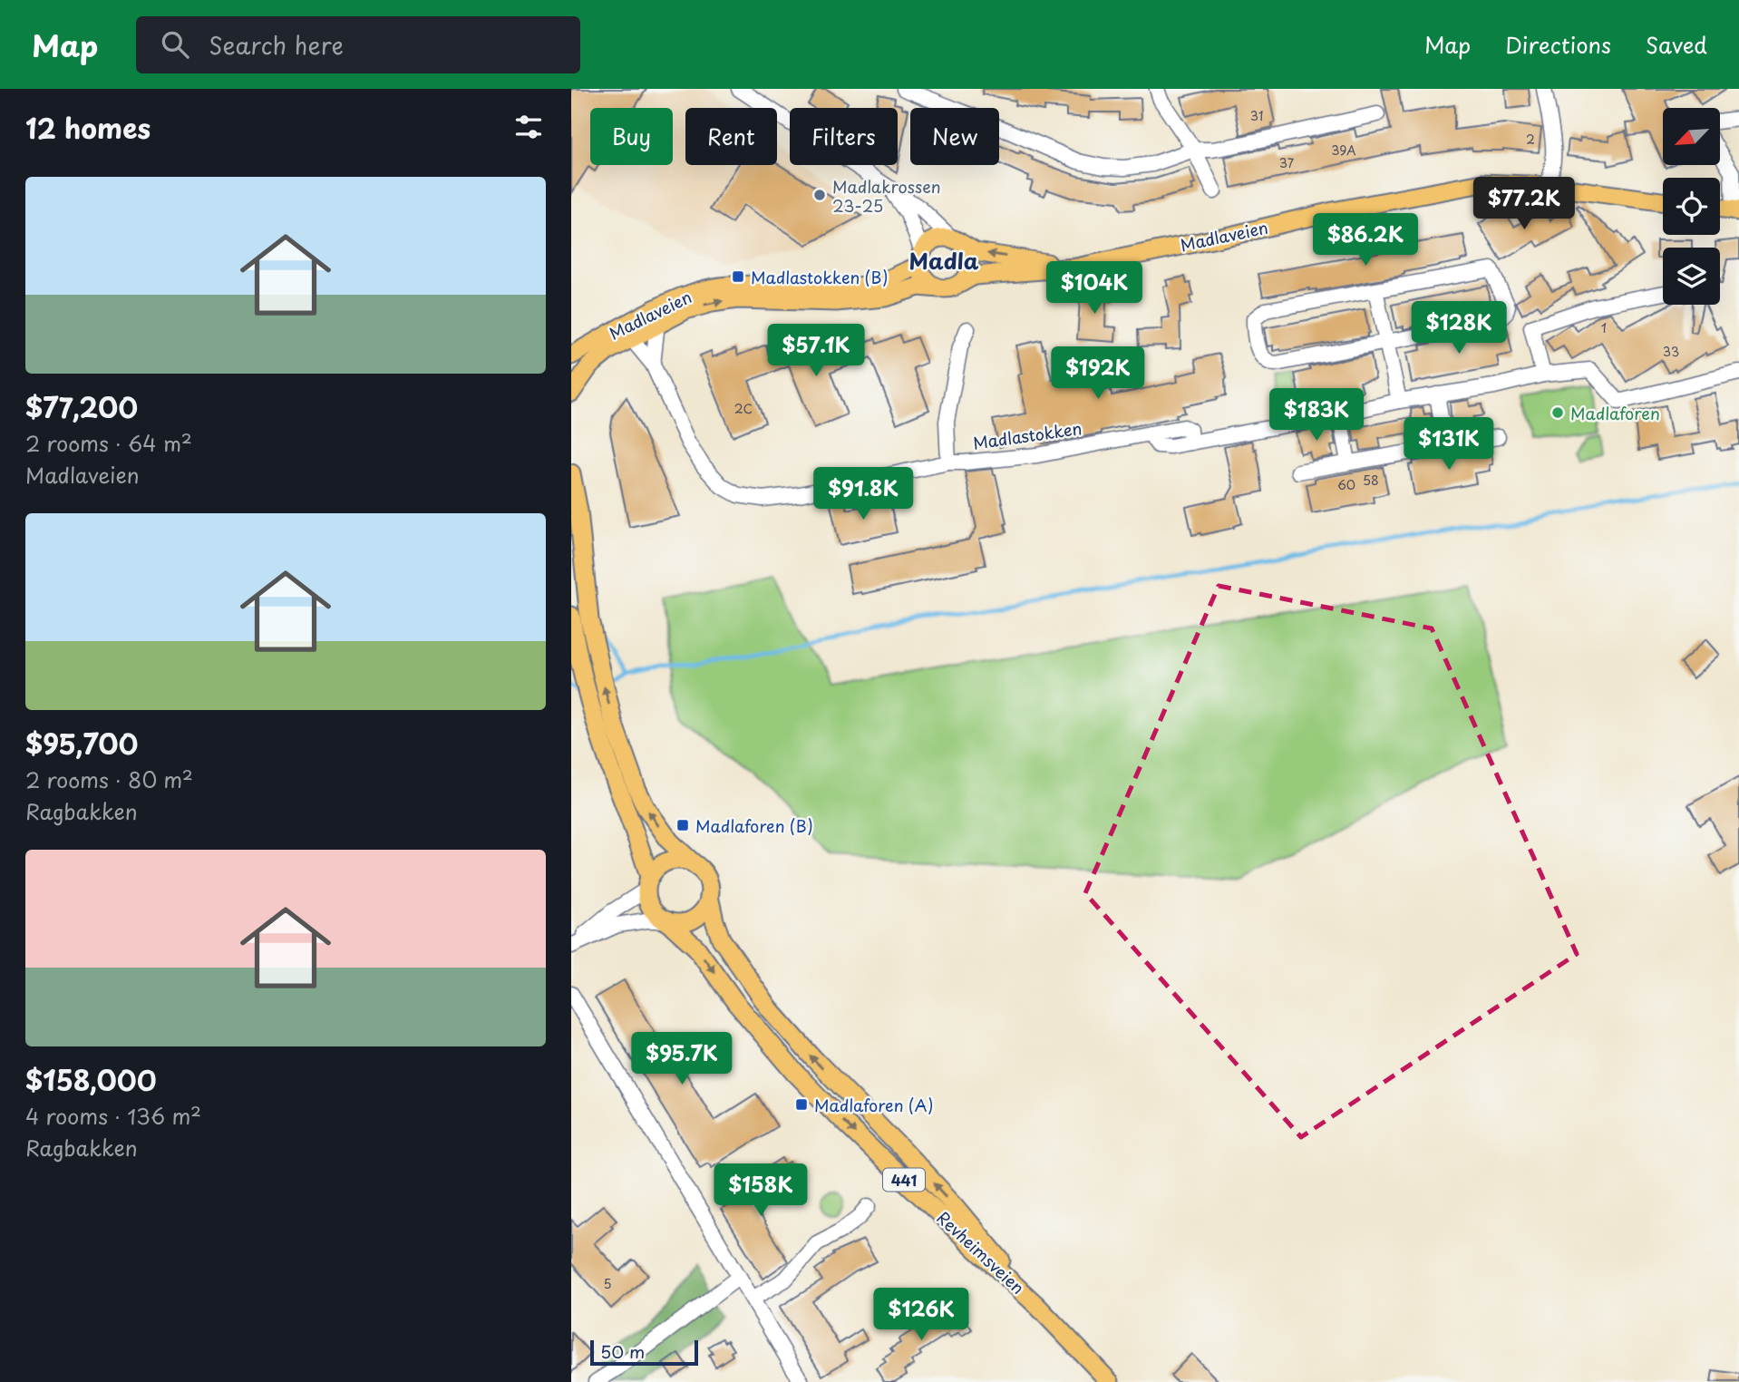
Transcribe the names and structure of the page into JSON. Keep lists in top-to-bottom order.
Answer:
{
  "streets": {
    "main road": ["Madlaveien", "441", "Revheimsveien"],
    "street": ["Madlastokken"]
  },
  "crossings": [
    ["Madlaveien", "Madlastokken"],
    ["441", "Revheimsveien"]
  ],
  "districts": ["Madla"],
  "places": {
    "other": ["Madlakrossen 23-25", "Madlaforen"],
    "transit": ["Madlastokken (B)", "Madlaforen (B)", "Madlaforen (A)"]
  },
  "house_numbers": [
    "31",
    "2",
    "39A",
    "37",
    "1",
    "33",
    "2C",
    "58",
    "60",
    "5"
  ],
  "scale_bar": "50 m",
  "north": "bottom left",
  "page": {
    "header": "Map",
    "search": "Search here",
    "nav": ["Map", "Directions", "Saved"],
    "heading": "12 homes",
    "chip": [
      "Buy",
      "Rent",
      "Filters",
      "New"
    ],
    "list": [
      {
        "name": "$77,200",
        "note": "2 rooms · 64 m² · Madlaveien"
      },
      {
        "name": "$95,700",
        "note": "2 rooms · 80 m² · Ragbakken"
      },
      {
        "name": "$158,000",
        "note": "4 rooms · 136 m² · Ragbakken"
      }
    ],
    "price": [
      "$77.2K",
      "$86.2K",
      "$104K",
      "$128K",
      "$57.1K",
      "$192K",
      "$183K",
      "$131K",
      "$91.8K",
      "$95.7K",
      "$158K",
      "$126K"
    ],
    "scale": "50 m"
  }
}
